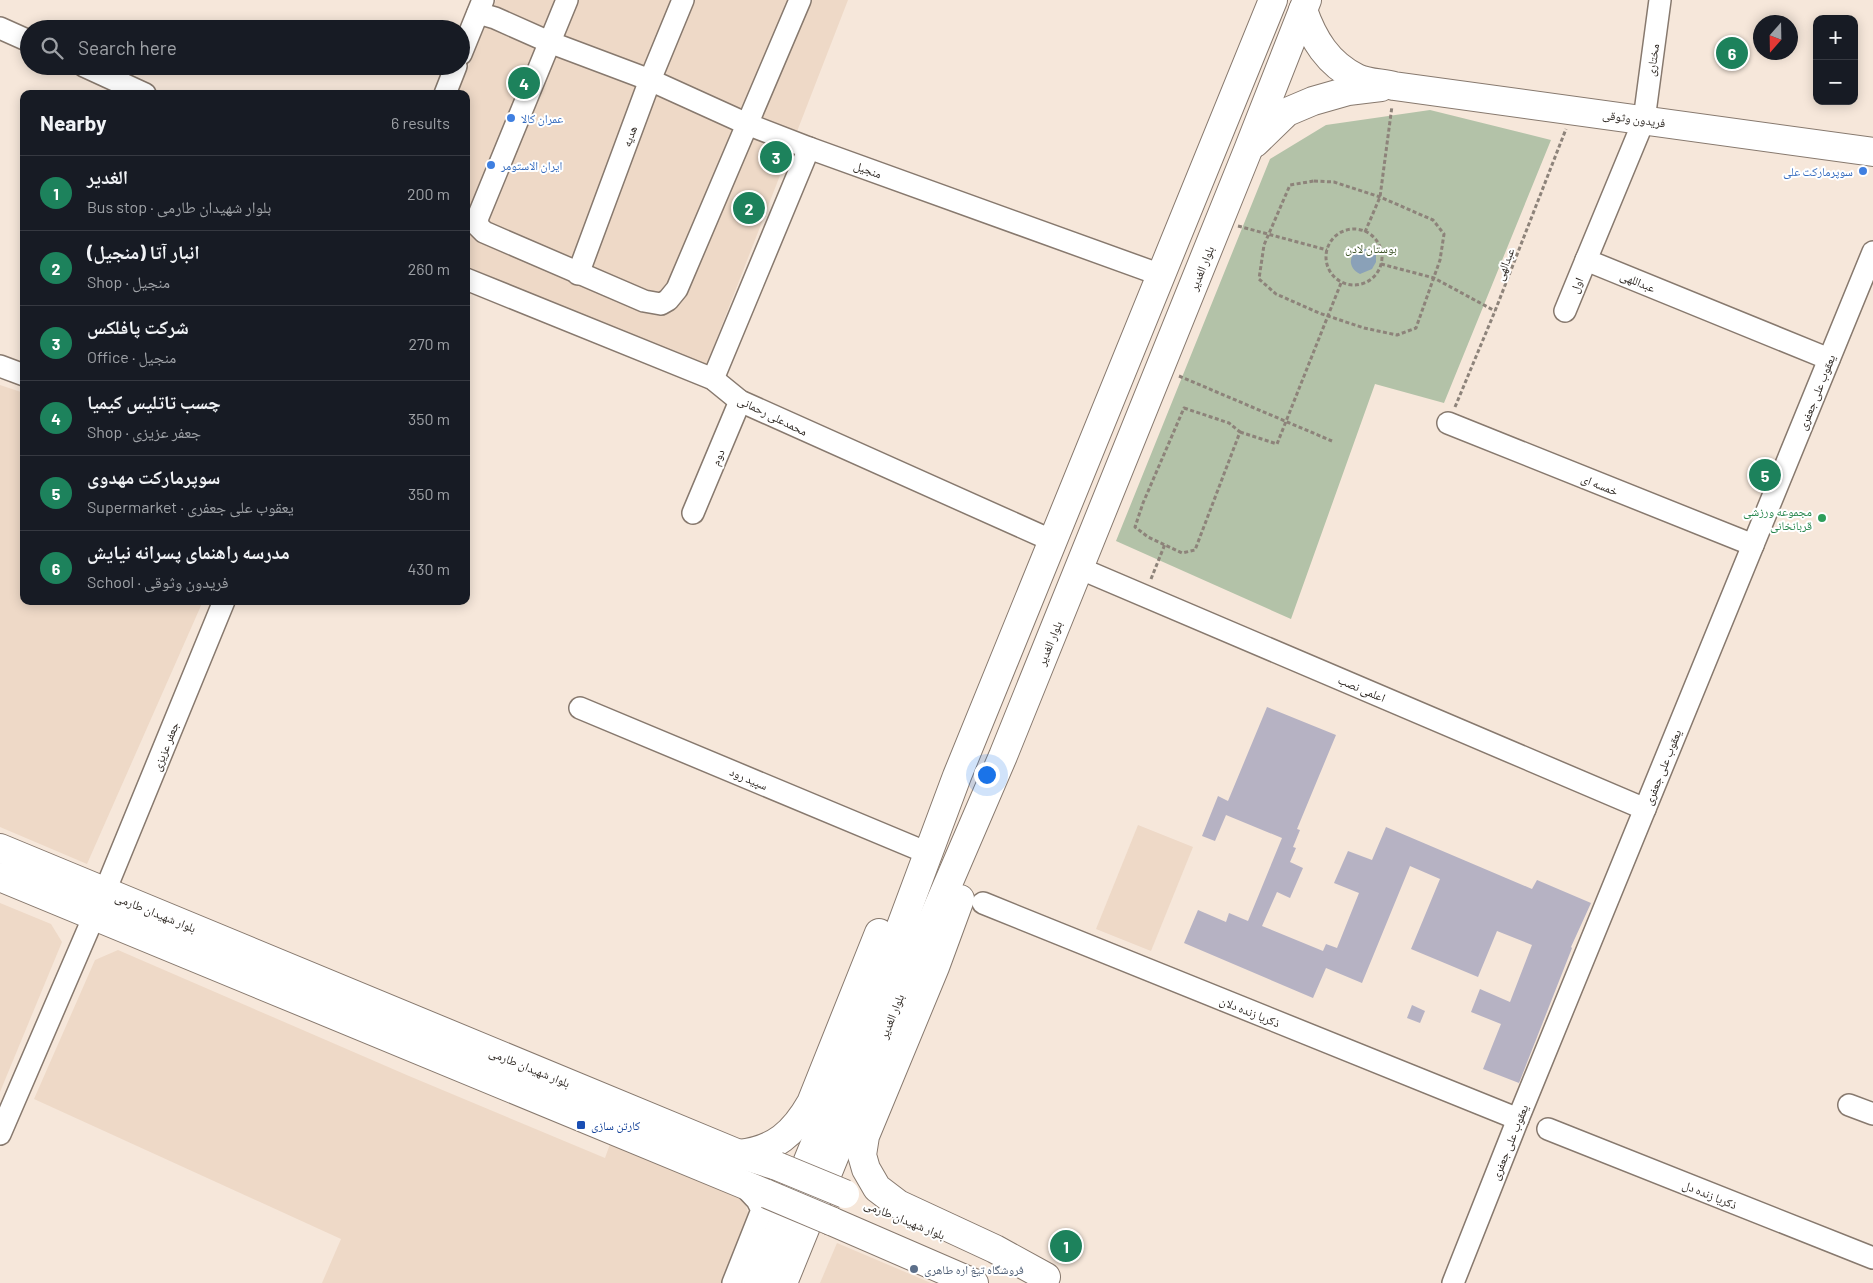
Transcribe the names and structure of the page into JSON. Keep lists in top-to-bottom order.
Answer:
{
  "streets": {
    "main road": ["فریدون وثوقی", "بلوار الغدیر", "بلوار شهیدان طارمی"],
    "street": [
      "مختاری",
      "هدیه",
      "منجیل",
      "عبداللهی",
      "اول",
      "یعقوب علی جعفری",
      "محمدعلی رحمانی",
      "دوم",
      "خمسه ای",
      "اعلمی نصب",
      "جعفر عزیزی",
      "سپید رود",
      "ذکریا زنده دلان",
      "ذکریا زنده دل"
    ],
    "path": ["عبدالهی"]
  },
  "crossings": [
    ["مختاری", "فریدون وثوقی"],
    ["فریدون وثوقی", "عبدالهی"],
    ["هدیه", "منجیل"],
    ["منجیل", "بلوار الغدیر"],
    ["عبدالهی", "خمسه ای"],
    ["بلوار الغدیر", "محمدعلی رحمانی"],
    ["بلوار الغدیر", "اعلمی نصب"],
    ["عبداللهی", "اول"],
    ["عبداللهی", "یعقوب علی جعفری"],
    ["یعقوب علی جعفری", "خمسه ای"],
    ["یعقوب علی جعفری", "اعلمی نصب"],
    ["یعقوب علی جعفری", "ذکریا زنده دلان"],
    ["محمدعلی رحمانی", "دوم"],
    ["جعفر عزیزی", "بلوار شهیدان طارمی"]
  ],
  "parks": ["بوستان لادن"],
  "places": {
    "other": [
      "عمران کالا",
      "ایران الاستومر",
      "سوپرمارکت علی",
      "مجموعه ورزشی قربانخانی",
      "فروشگاه تیغ اره طاهری"
    ],
    "transit": ["کارتن سازی"]
  },
  "north": "bottom",
  "page": {
    "map_buttons": ["+", "−"],
    "search": "Search here",
    "pins": [
      "6",
      "4",
      "3",
      "2",
      "5",
      "1"
    ],
    "heading": ["Nearby", "6 results"],
    "list": [
      {
        "mark": "1",
        "name": "الغدیر",
        "note": "Bus stop · بلوار شهیدان طارمی",
        "value": "200 m"
      },
      {
        "mark": "2",
        "name": "انبار آتا (منجیل)",
        "note": "Shop · منجیل",
        "value": "260 m"
      },
      {
        "mark": "3",
        "name": "شرکت پافلکس",
        "note": "Office · منجیل",
        "value": "270 m"
      },
      {
        "mark": "4",
        "name": "چسب تاتلیس کیمیا",
        "note": "Shop · جعفر عزیزی",
        "value": "350 m"
      },
      {
        "mark": "5",
        "name": "سوپرمارکت مهدوی",
        "note": "Supermarket · یعقوب علی جعفری",
        "value": "350 m"
      },
      {
        "mark": "6",
        "name": "مدرسه راهنمای پسرانه نیایش",
        "note": "School · فریدون وثوقی",
        "value": "430 m"
      }
    ]
  }
}
